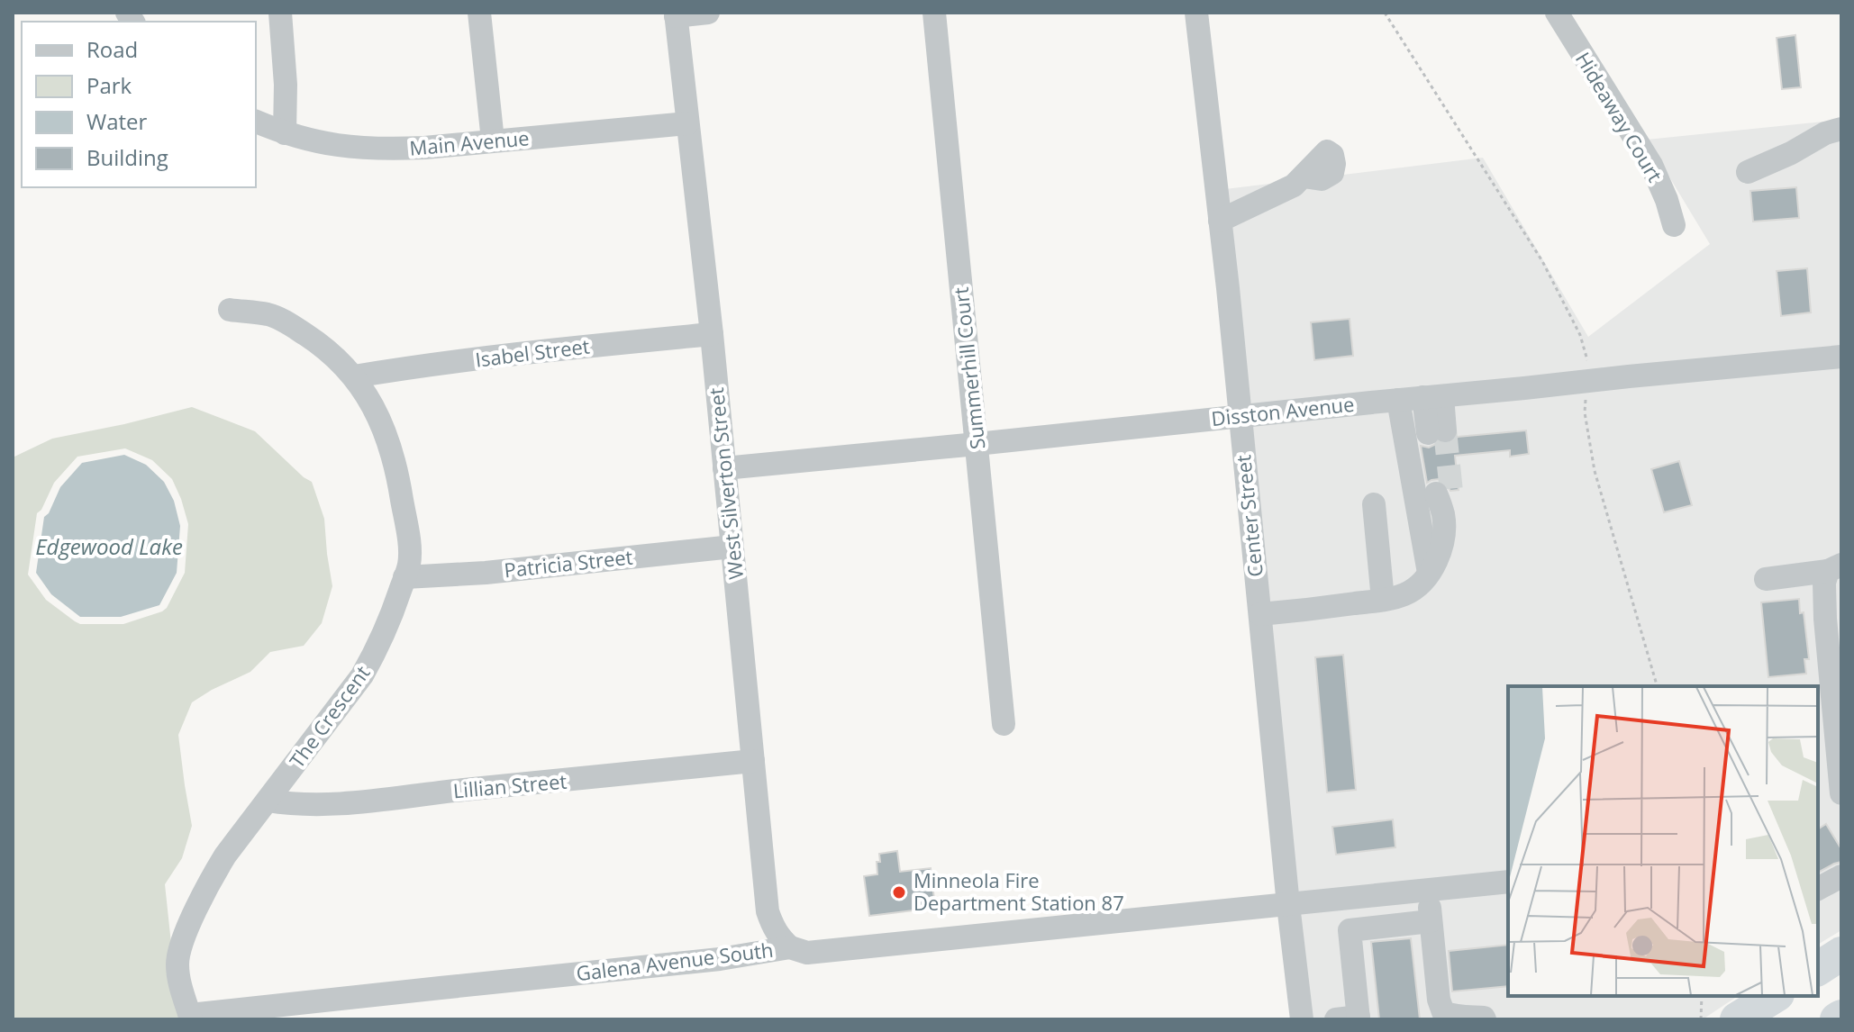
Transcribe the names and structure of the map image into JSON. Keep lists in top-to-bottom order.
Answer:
{
  "streets": {
    "street": [
      "Hideaway Court",
      "Main Avenue",
      "Isabel Street",
      "Summerhill Court",
      "Disston Avenue",
      "West Silverton Street",
      "Center Street",
      "Patricia Street",
      "The Crescent",
      "Lillian Street",
      "Galena Avenue South"
    ]
  },
  "crossings": [
    ["Main Avenue", "West Silverton Street"],
    ["Isabel Street", "West Silverton Street"],
    ["Isabel Street", "The Crescent"],
    ["Summerhill Court", "Disston Avenue"],
    ["Disston Avenue", "West Silverton Street"],
    ["Disston Avenue", "Center Street"],
    ["West Silverton Street", "Patricia Street"],
    ["West Silverton Street", "Lillian Street"],
    ["West Silverton Street", "Galena Avenue South"],
    ["Center Street", "Galena Avenue South"],
    ["Patricia Street", "The Crescent"],
    ["The Crescent", "Lillian Street"],
    ["The Crescent", "Galena Avenue South"]
  ],
  "water": ["Edgewood Lake"],
  "places": ["Minneola Fire Department Station 87"],
  "legend": [
    "Road",
    "Park",
    "Water",
    "Building"
  ]
}
